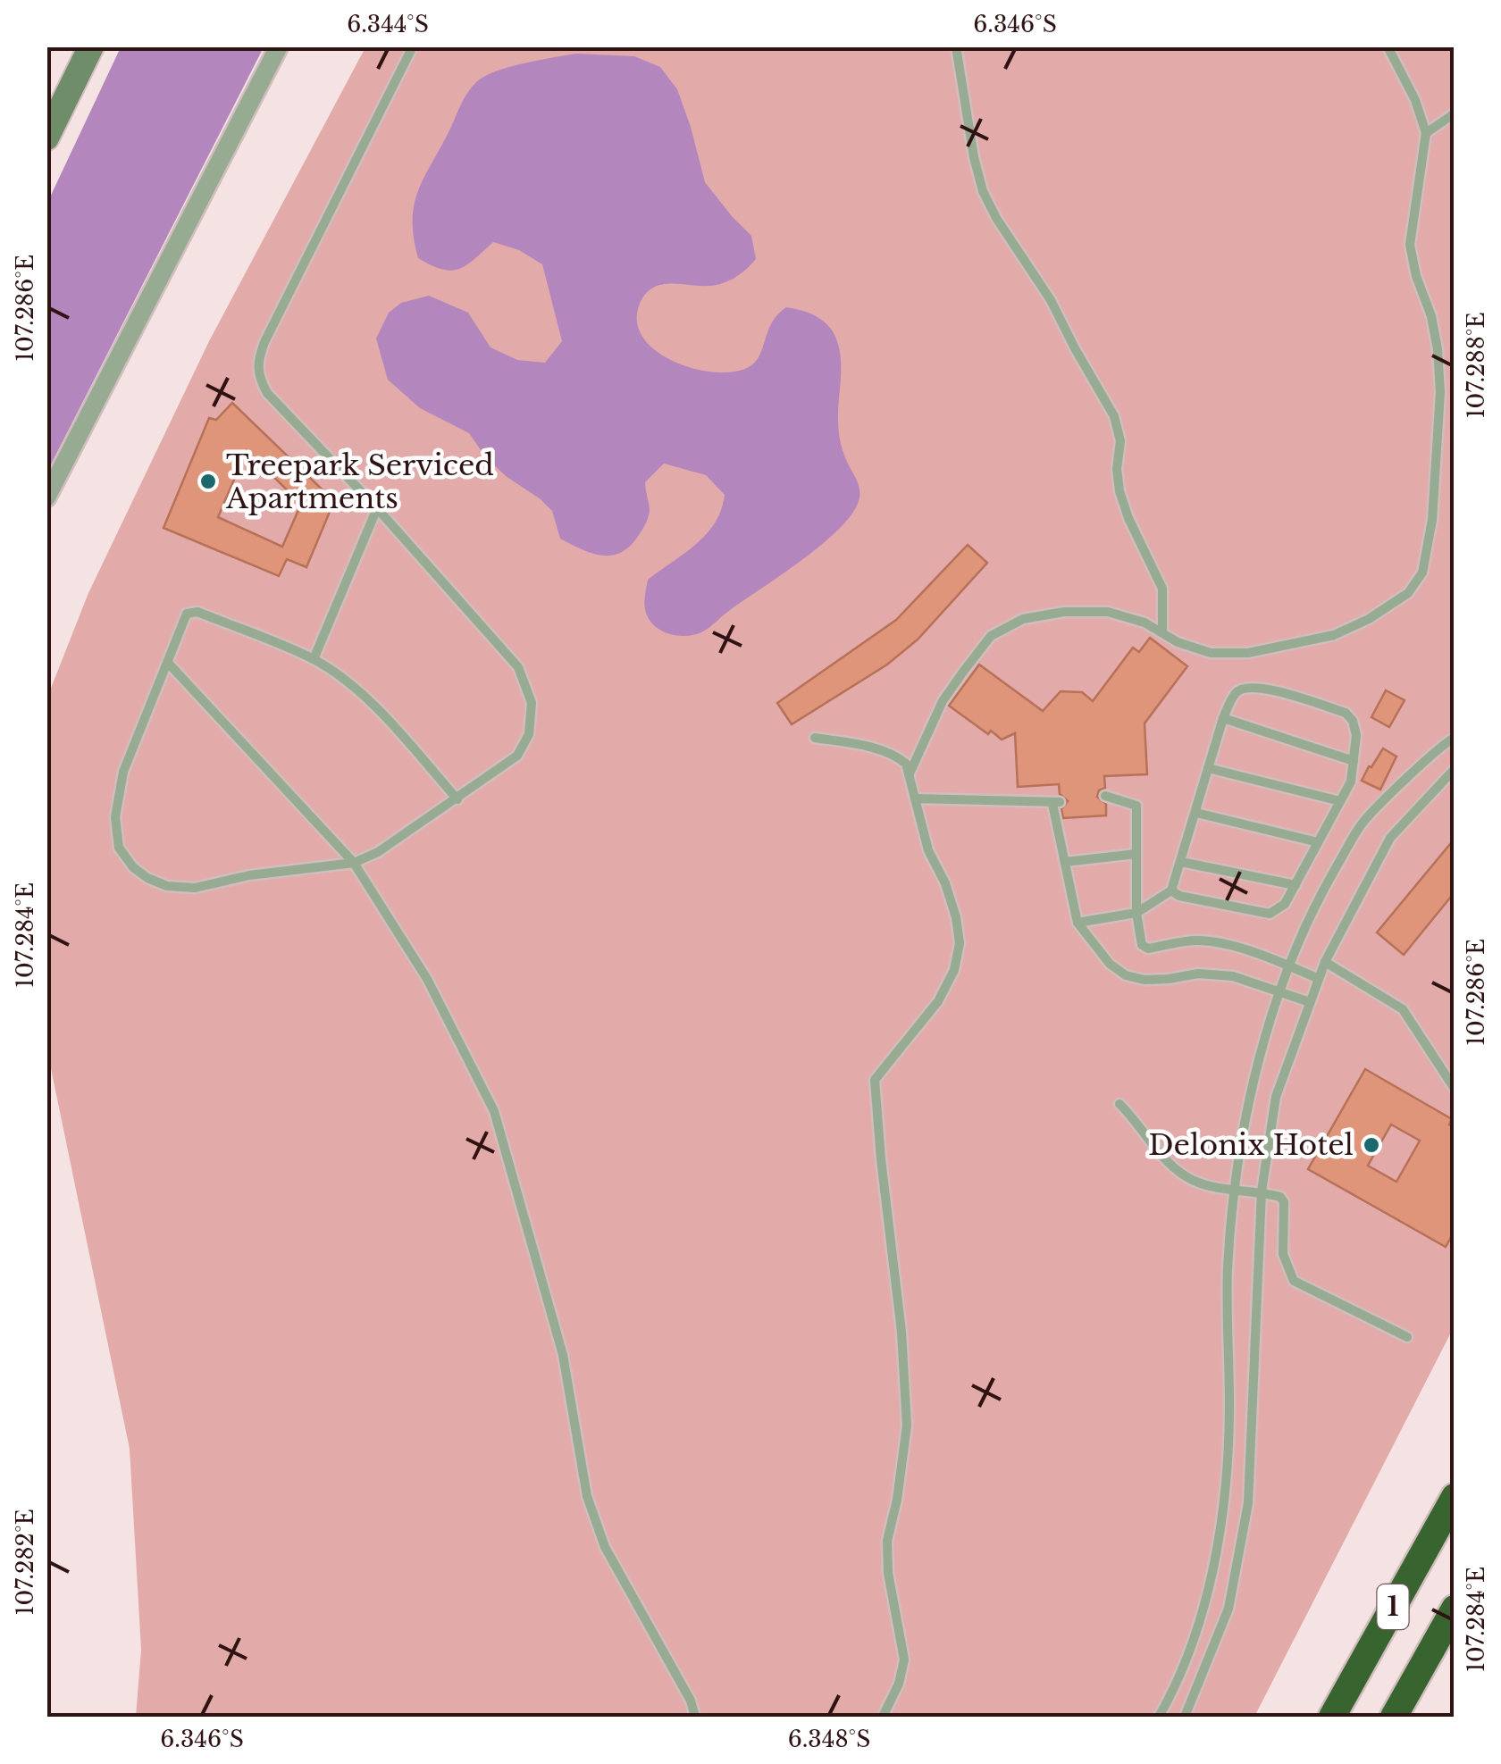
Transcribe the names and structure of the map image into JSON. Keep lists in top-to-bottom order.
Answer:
{
  "streets": {
    "highway": ["1"]
  },
  "places": ["Treepark Serviced Apartments", "Delonix Hotel"],
  "coordinates": [
    "6.344°S",
    "6.346°S",
    "107.286°E",
    "107.288°E",
    "107.284°E",
    "107.282°E",
    "6.348°S"
  ]
}
